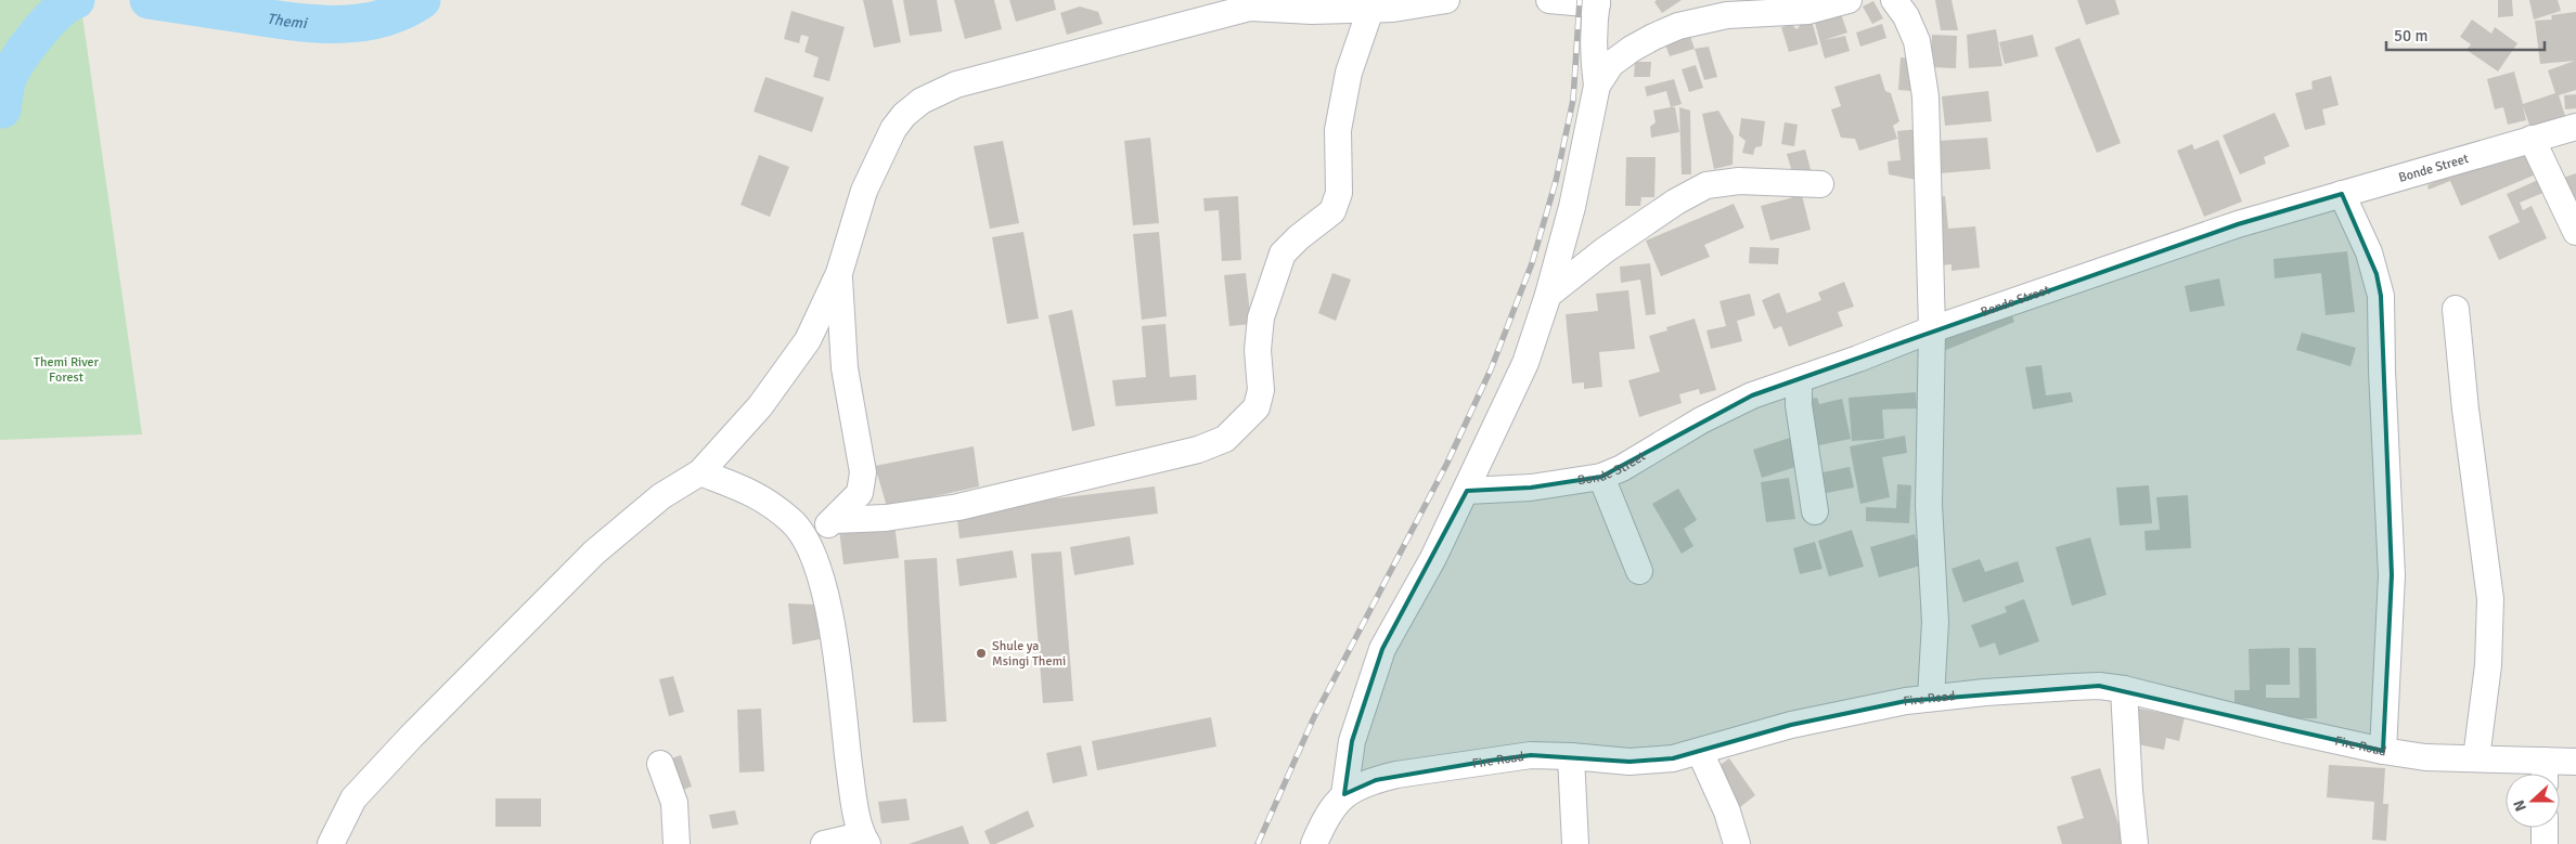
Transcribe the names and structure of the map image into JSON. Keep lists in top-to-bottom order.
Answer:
{
  "streets": {
    "street": ["Bonde Street", "Fire Road"]
  },
  "water": ["Themi"],
  "parks": ["Themi River Forest"],
  "places": ["Shule ya Msingi Themi"],
  "scale_bar": "50 m",
  "north": "left"
}
